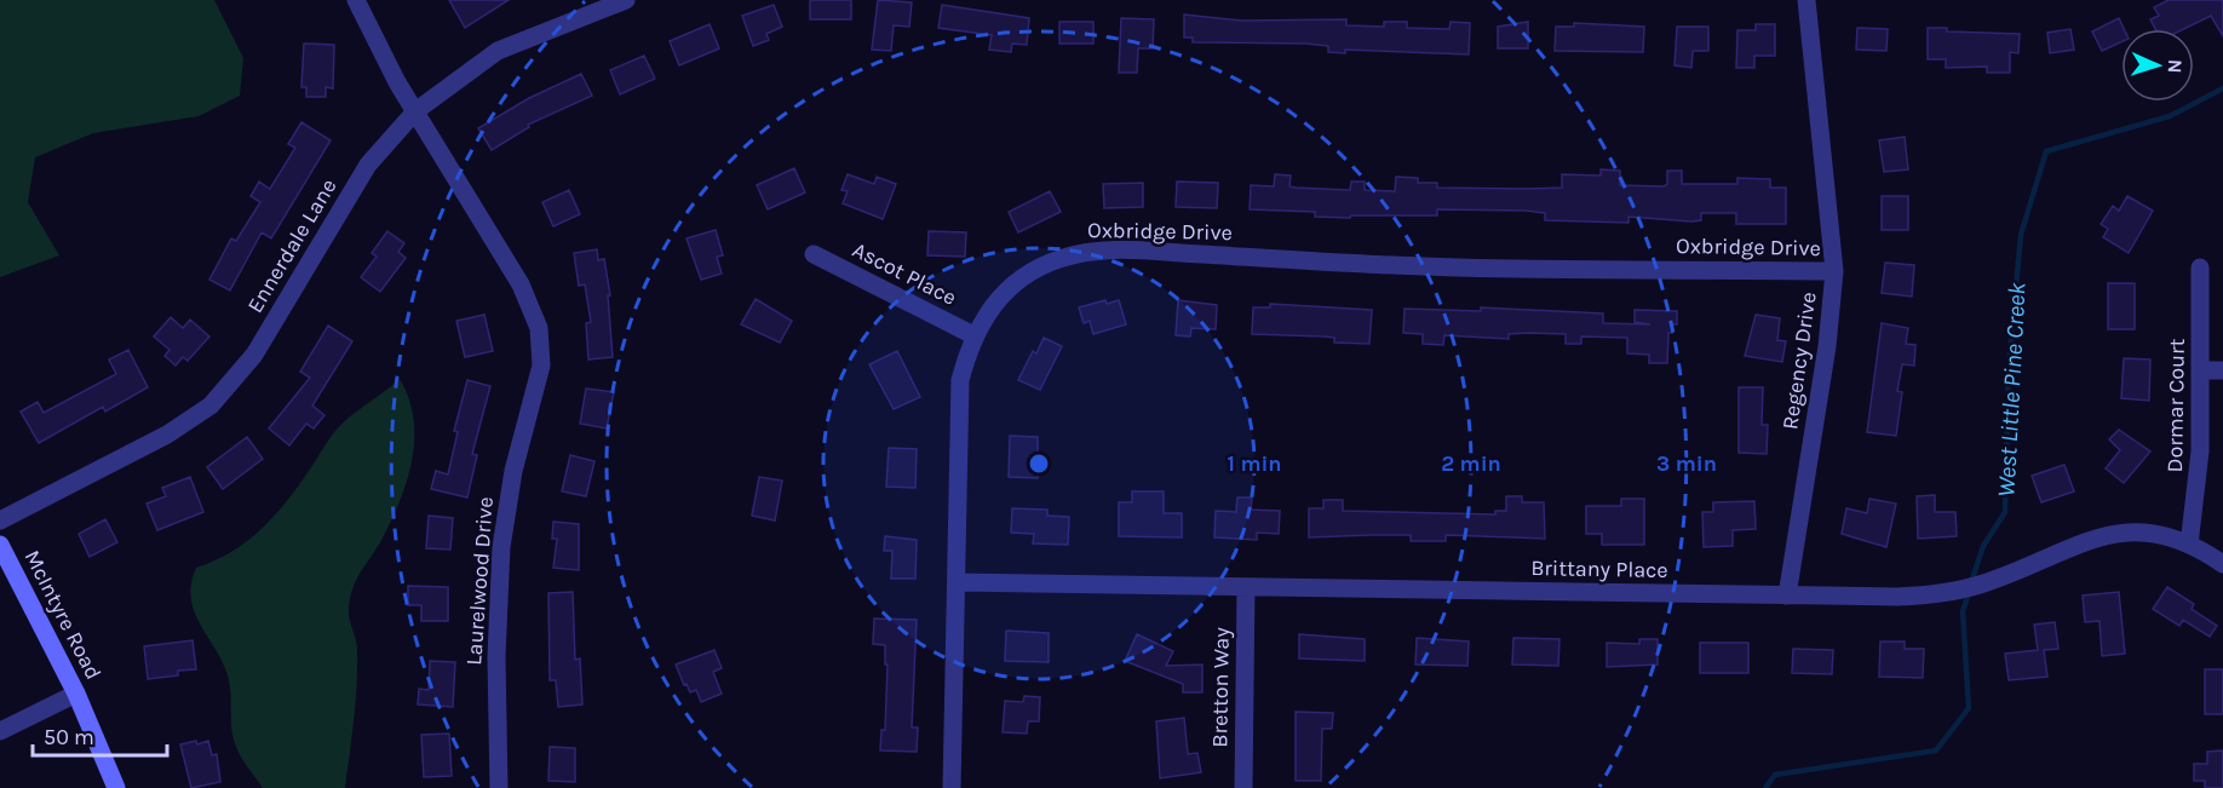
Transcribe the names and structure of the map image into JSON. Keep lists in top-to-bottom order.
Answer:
{
  "streets": {
    "street": [
      "Oxbridge Drive",
      "Ennerdale Lane",
      "Ascot Place",
      "Regency Drive",
      "Dormar Court",
      "Brittany Place",
      "Laurelwood Drive",
      "McIntyre Road",
      "Bretton Way"
    ]
  },
  "crossings": [
    ["Oxbridge Drive", "Ascot Place"],
    ["Oxbridge Drive", "Regency Drive"],
    ["Oxbridge Drive", "Brittany Place"],
    ["Ennerdale Lane", "Laurelwood Drive"],
    ["Regency Drive", "Brittany Place"],
    ["Dormar Court", "Brittany Place"],
    ["Brittany Place", "Bretton Way"]
  ],
  "water": ["West Little Pine Creek"],
  "scale_bar": "50 m",
  "north": "right",
  "rings": ["1 min", "2 min", "3 min"]
}
